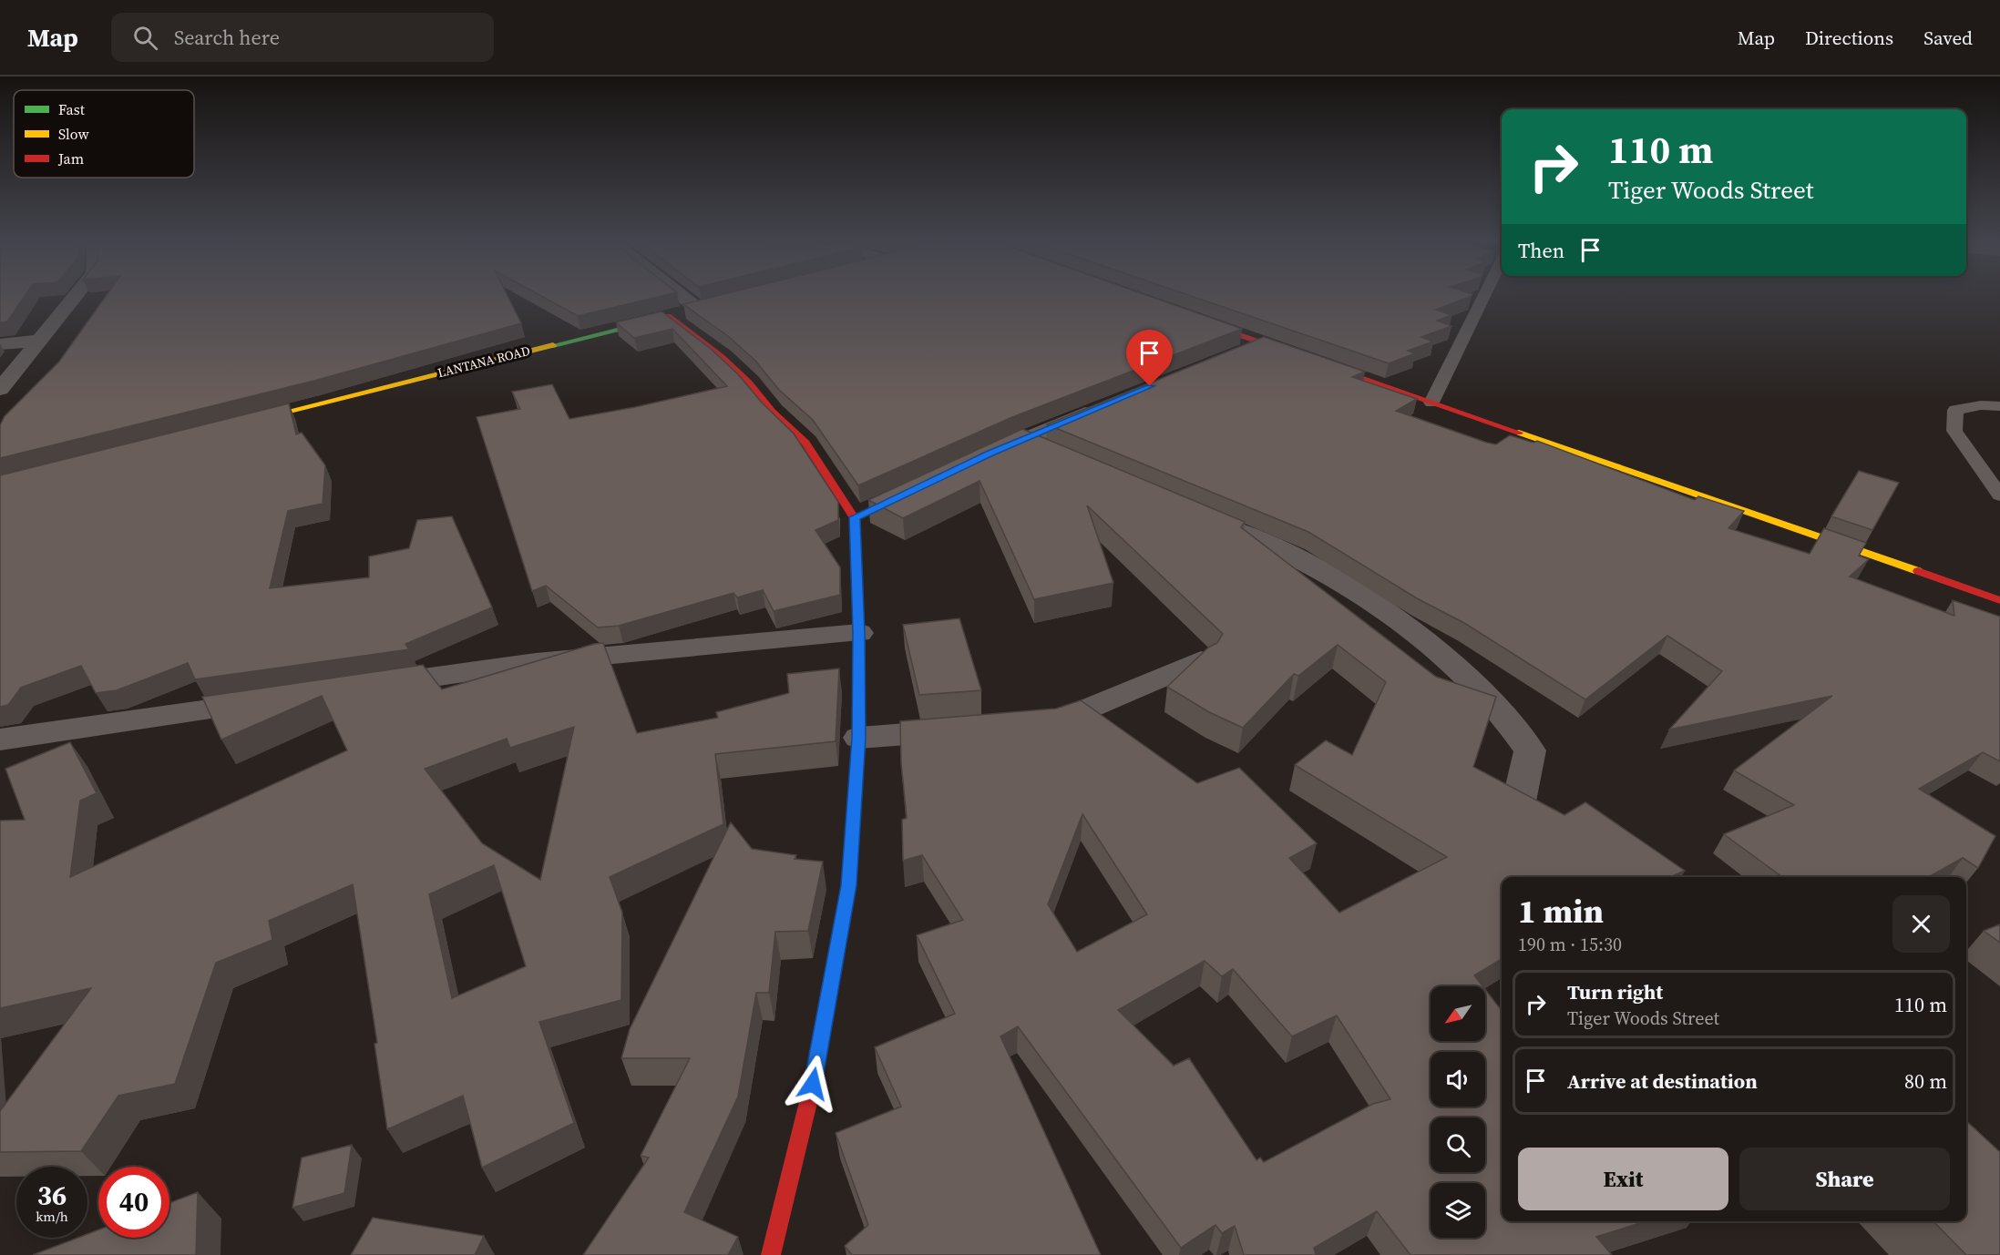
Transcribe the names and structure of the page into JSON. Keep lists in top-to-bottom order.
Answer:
{
  "streets": {
    "street": ["LANTANA ROAD"]
  },
  "legend": ["Fast", "Slow", "Jam"],
  "north": "bottom left",
  "page": {
    "header": "Map",
    "search": "Search here",
    "nav": ["Map", "Directions", "Saved"],
    "turn": ["110 m", "Tiger Woods Street"],
    "then": "Then",
    "heading": ["1 min", "190 m · 15:30"],
    "list": [
      {
        "name": "Turn right",
        "note": "Tiger Woods Street",
        "value": "110 m"
      },
      {
        "name": "Arrive at destination",
        "value": "80 m"
      }
    ],
    "buttons": ["Exit", "Share"],
    "speed": "36 km/h",
    "limit": "40"
  }
}
